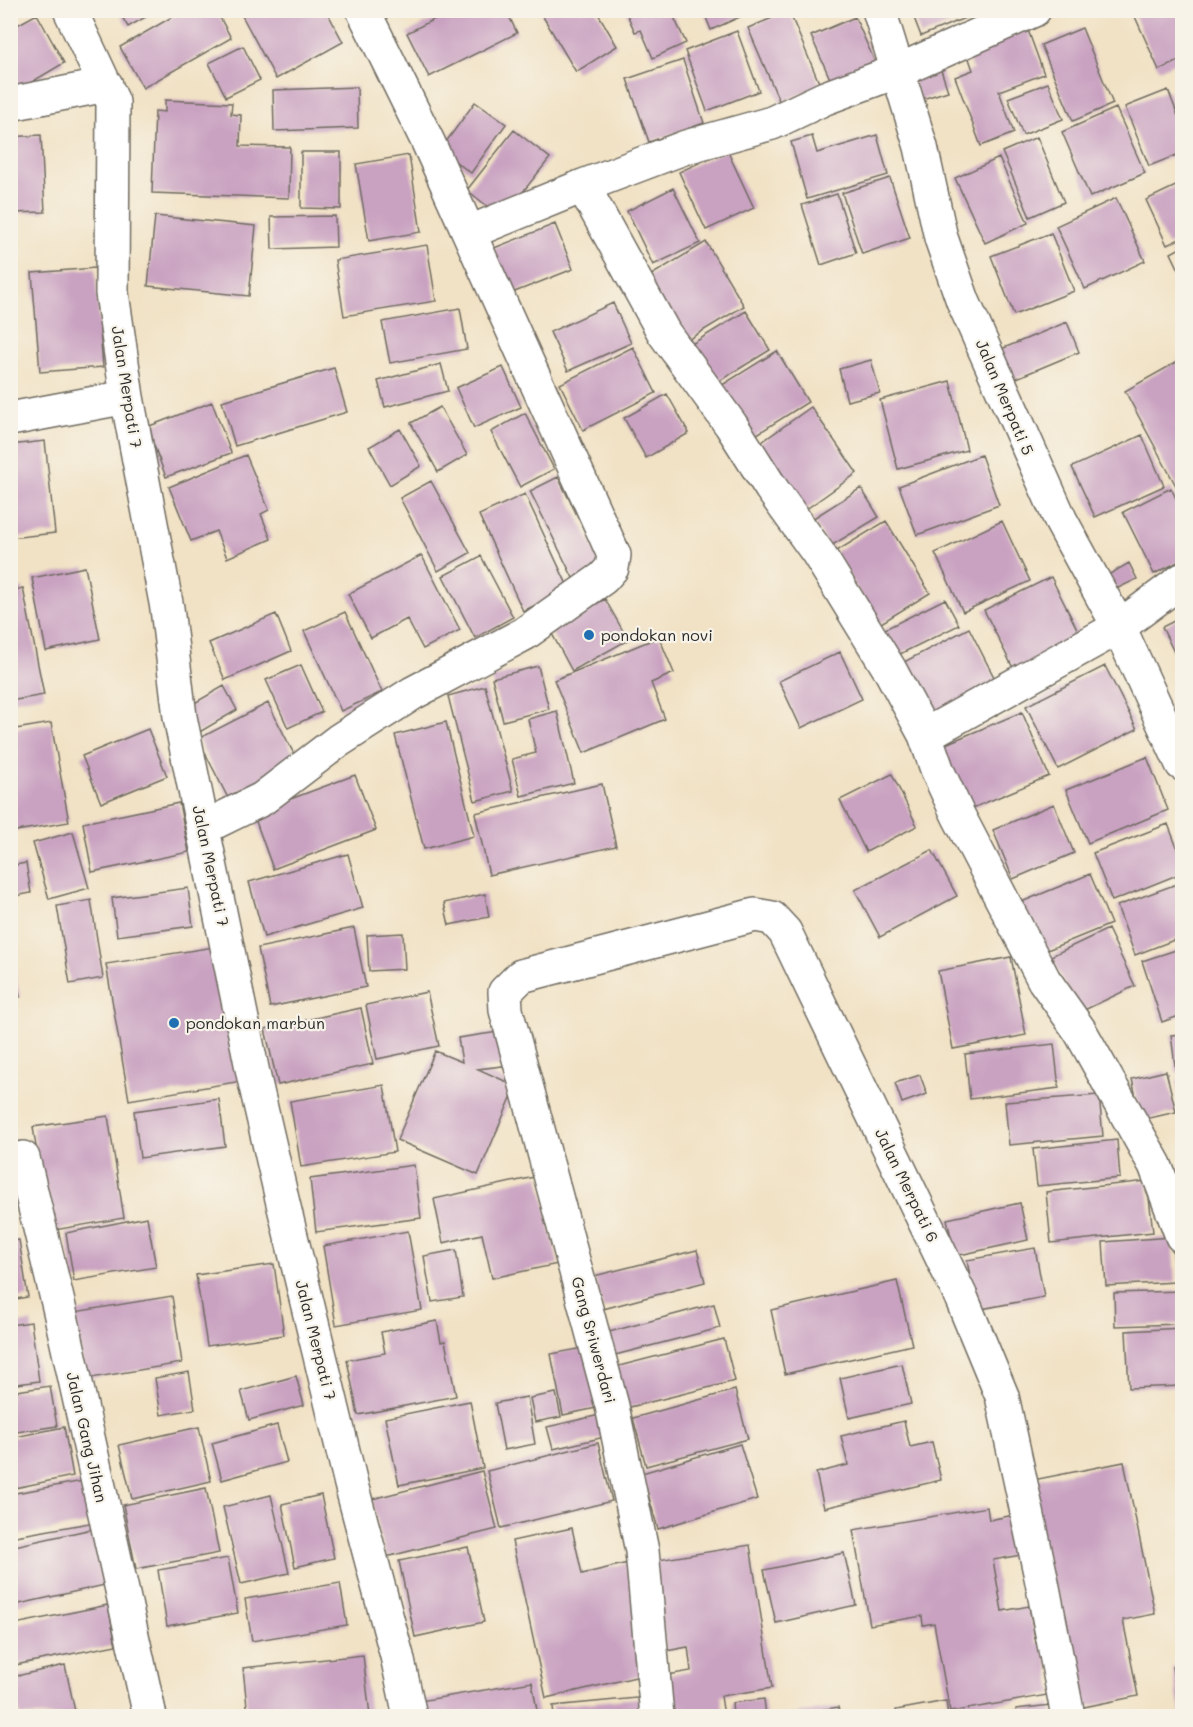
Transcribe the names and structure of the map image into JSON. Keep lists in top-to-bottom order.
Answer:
{
  "streets": {
    "street": [
      "Jalan Merpati 7",
      "Jalan Merpati 5",
      "Jalan Merpati 6",
      "Gang Sriwerdari",
      "Jalan Gang Jihan"
    ]
  },
  "crossings": [
    ["Jalan Merpati 6", "Gang Sriwerdari"]
  ],
  "places": ["pondokan novi", "pondokan marbun"]
}
